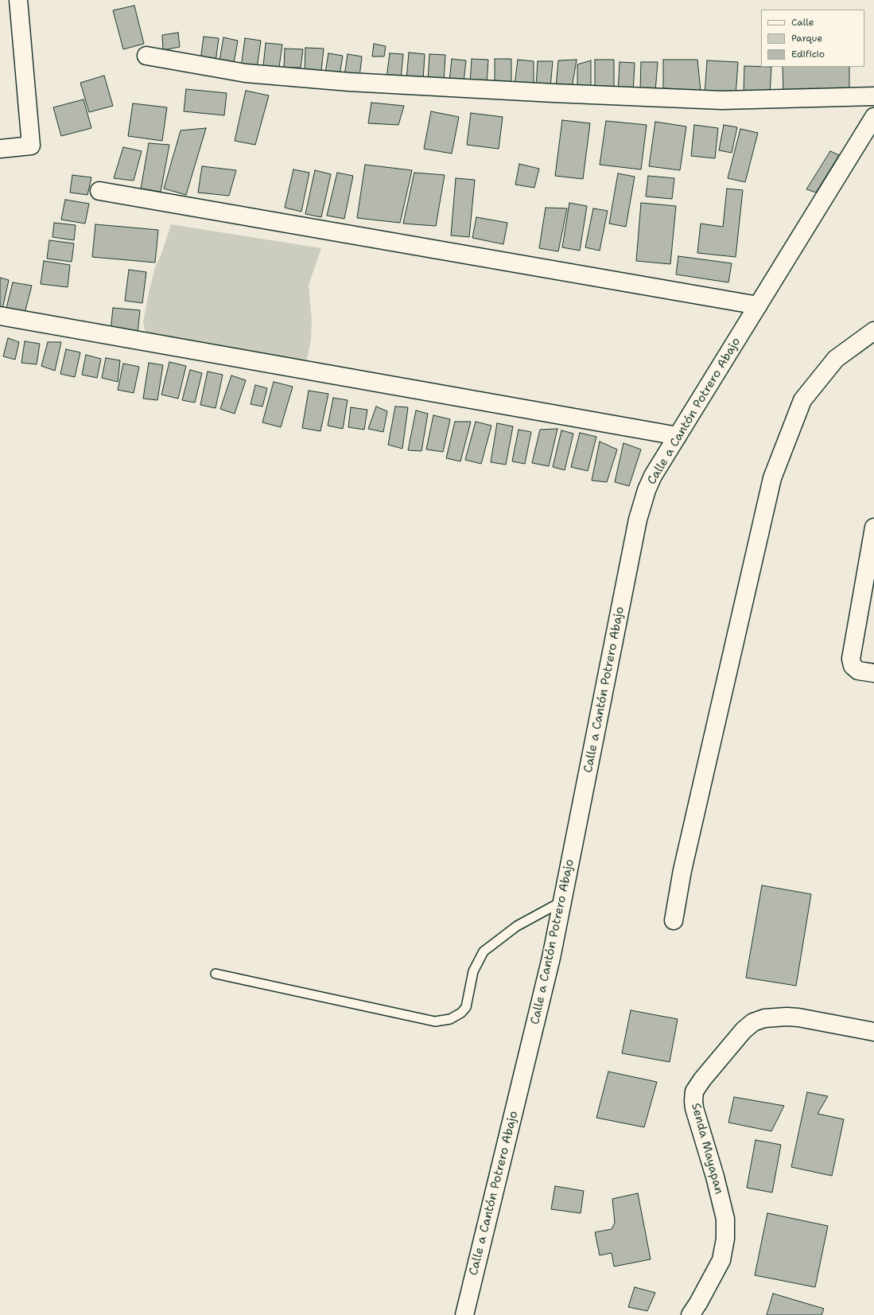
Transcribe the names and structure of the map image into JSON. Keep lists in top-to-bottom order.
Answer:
{
  "streets": {
    "street": ["Calle a Cantón Potrero Abajo", "Senda Mayapan"]
  },
  "legend": ["Calle", "Parque", "Edificio"]
}
